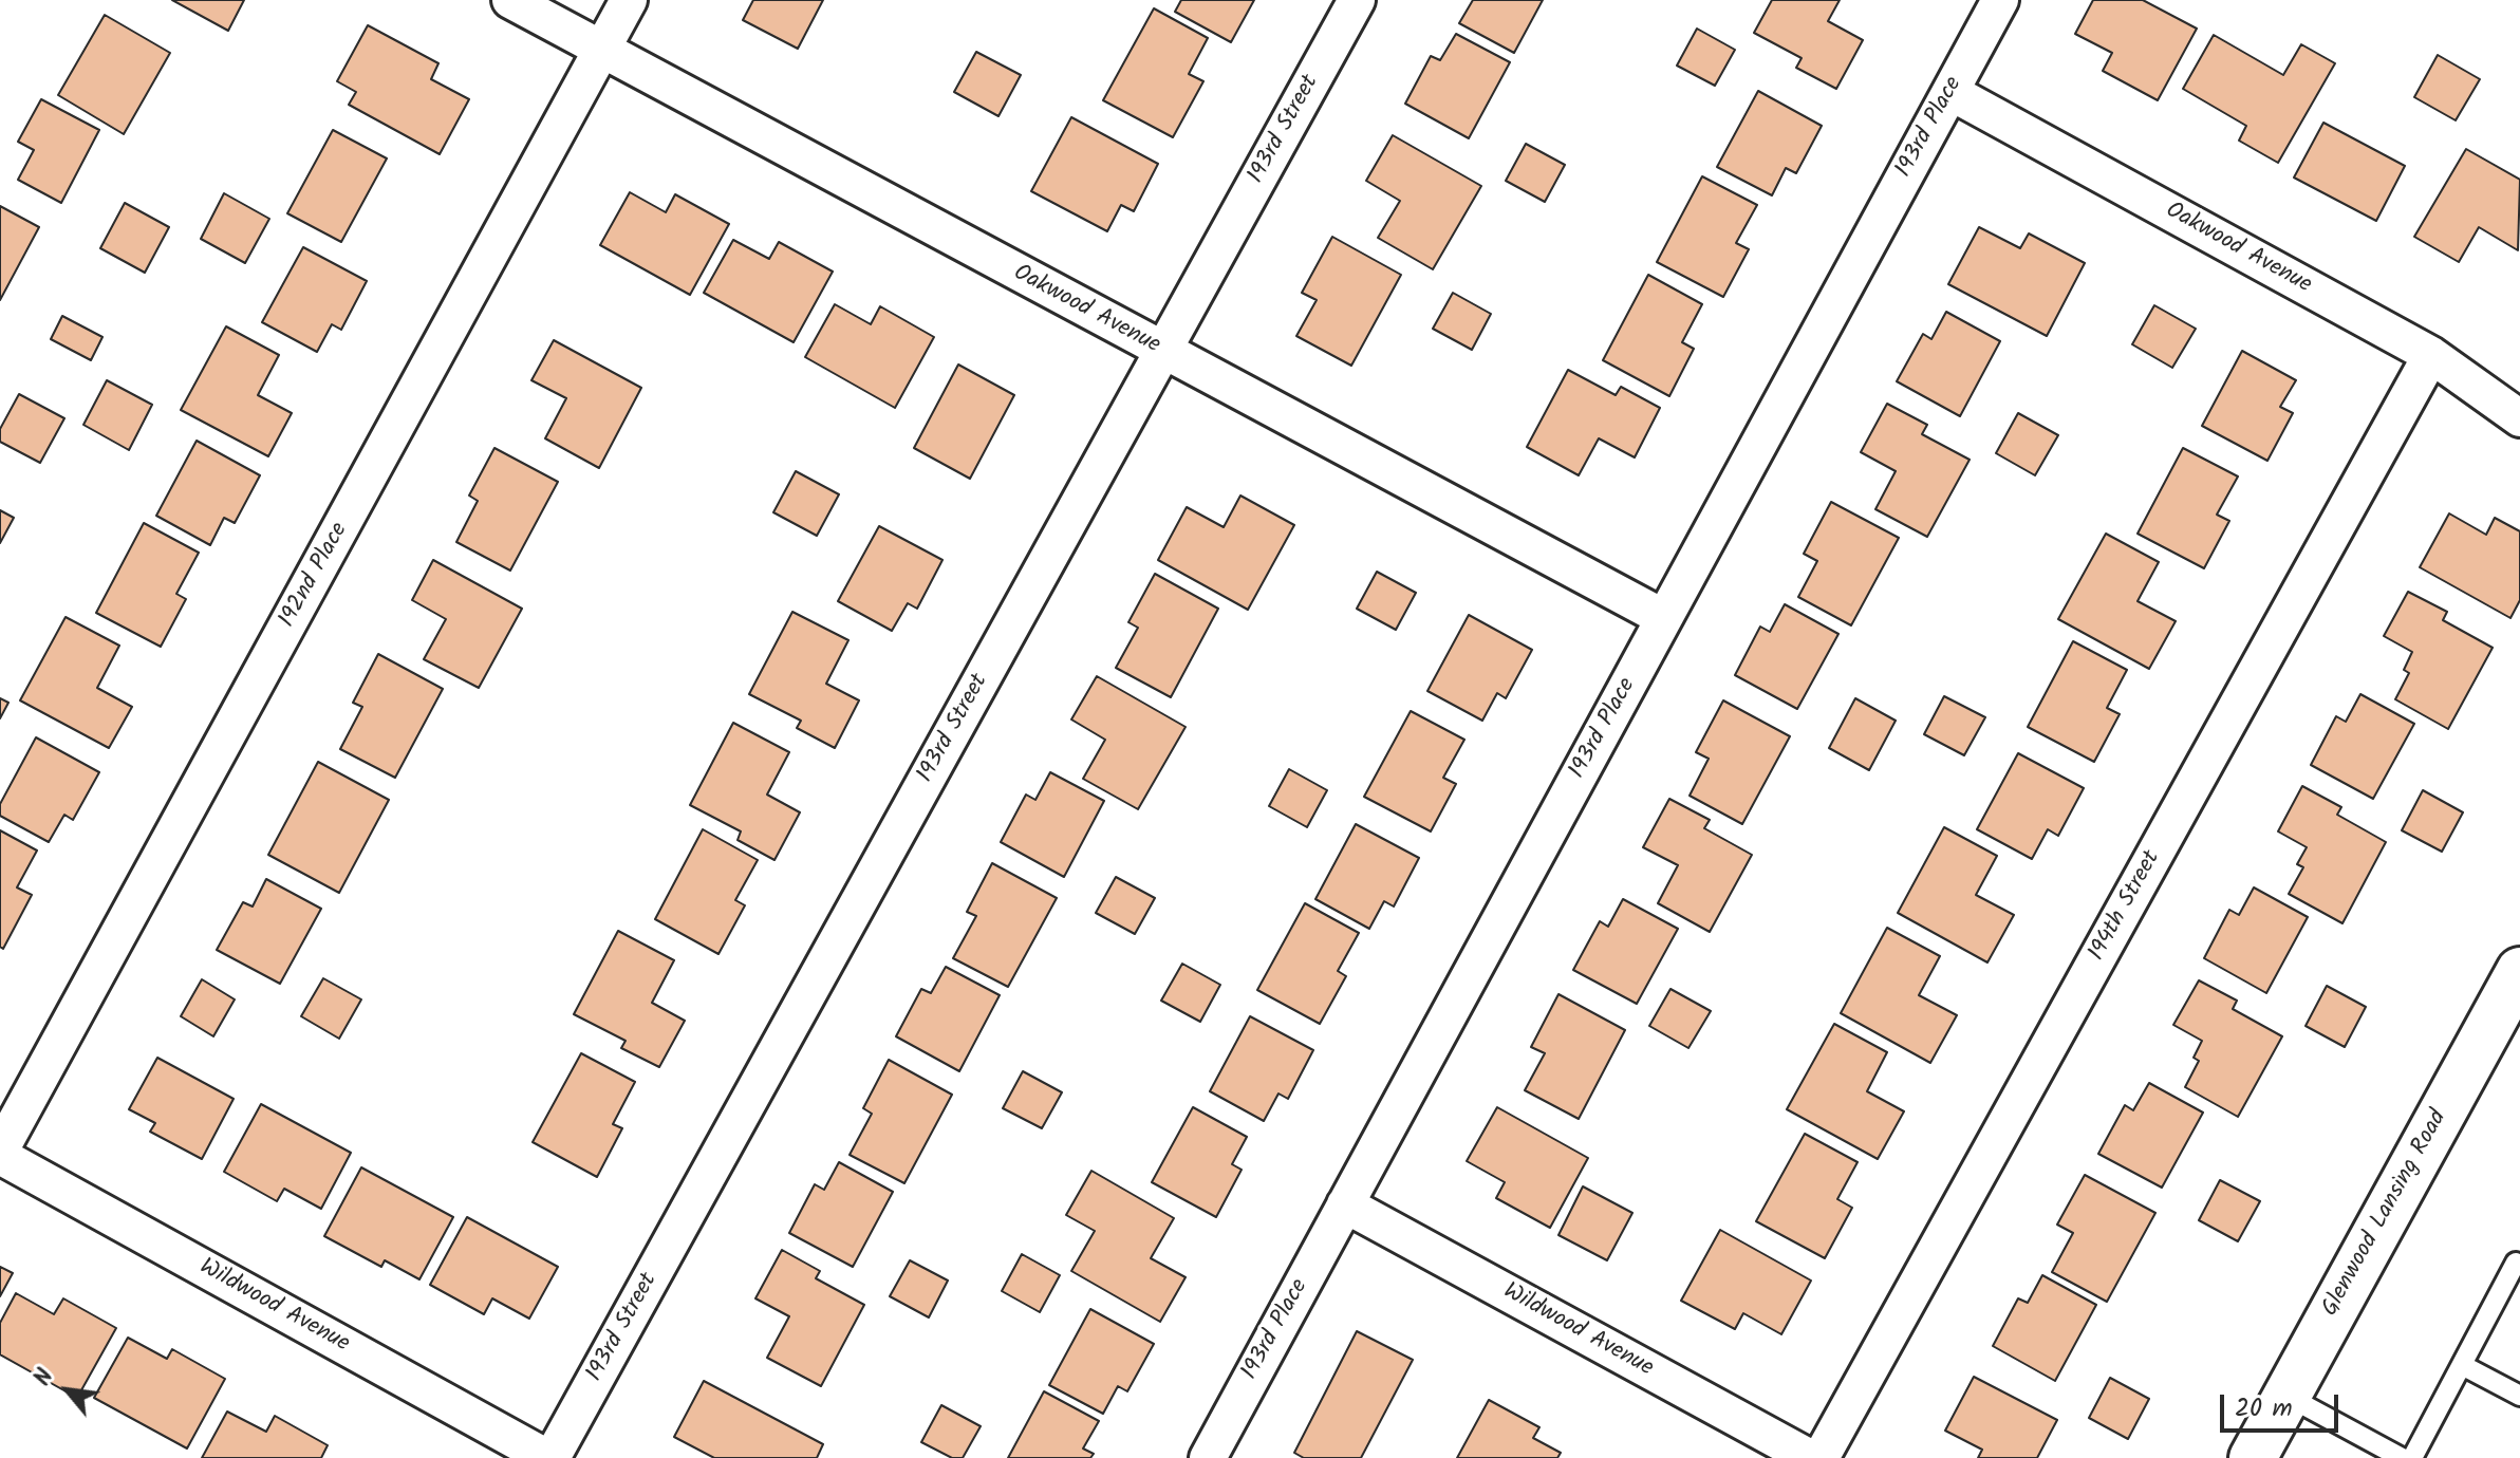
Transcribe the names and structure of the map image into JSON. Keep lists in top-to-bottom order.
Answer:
{
  "streets": {
    "main road": ["Glenwood Lansing Road"],
    "street": [
      "193rd Place",
      "193rd Street",
      "Oakwood Avenue",
      "192nd Place",
      "194th Street",
      "Wildwood Avenue"
    ]
  },
  "crossings": [
    ["193rd Place", "Oakwood Avenue"],
    ["193rd Place", "Wildwood Avenue"],
    ["193rd Street", "Oakwood Avenue"],
    ["193rd Street", "Wildwood Avenue"],
    ["Oakwood Avenue", "192nd Place"],
    ["Oakwood Avenue", "194th Street"],
    ["192nd Place", "Wildwood Avenue"]
  ],
  "scale_bar": "20 m",
  "north": "top left"
}
